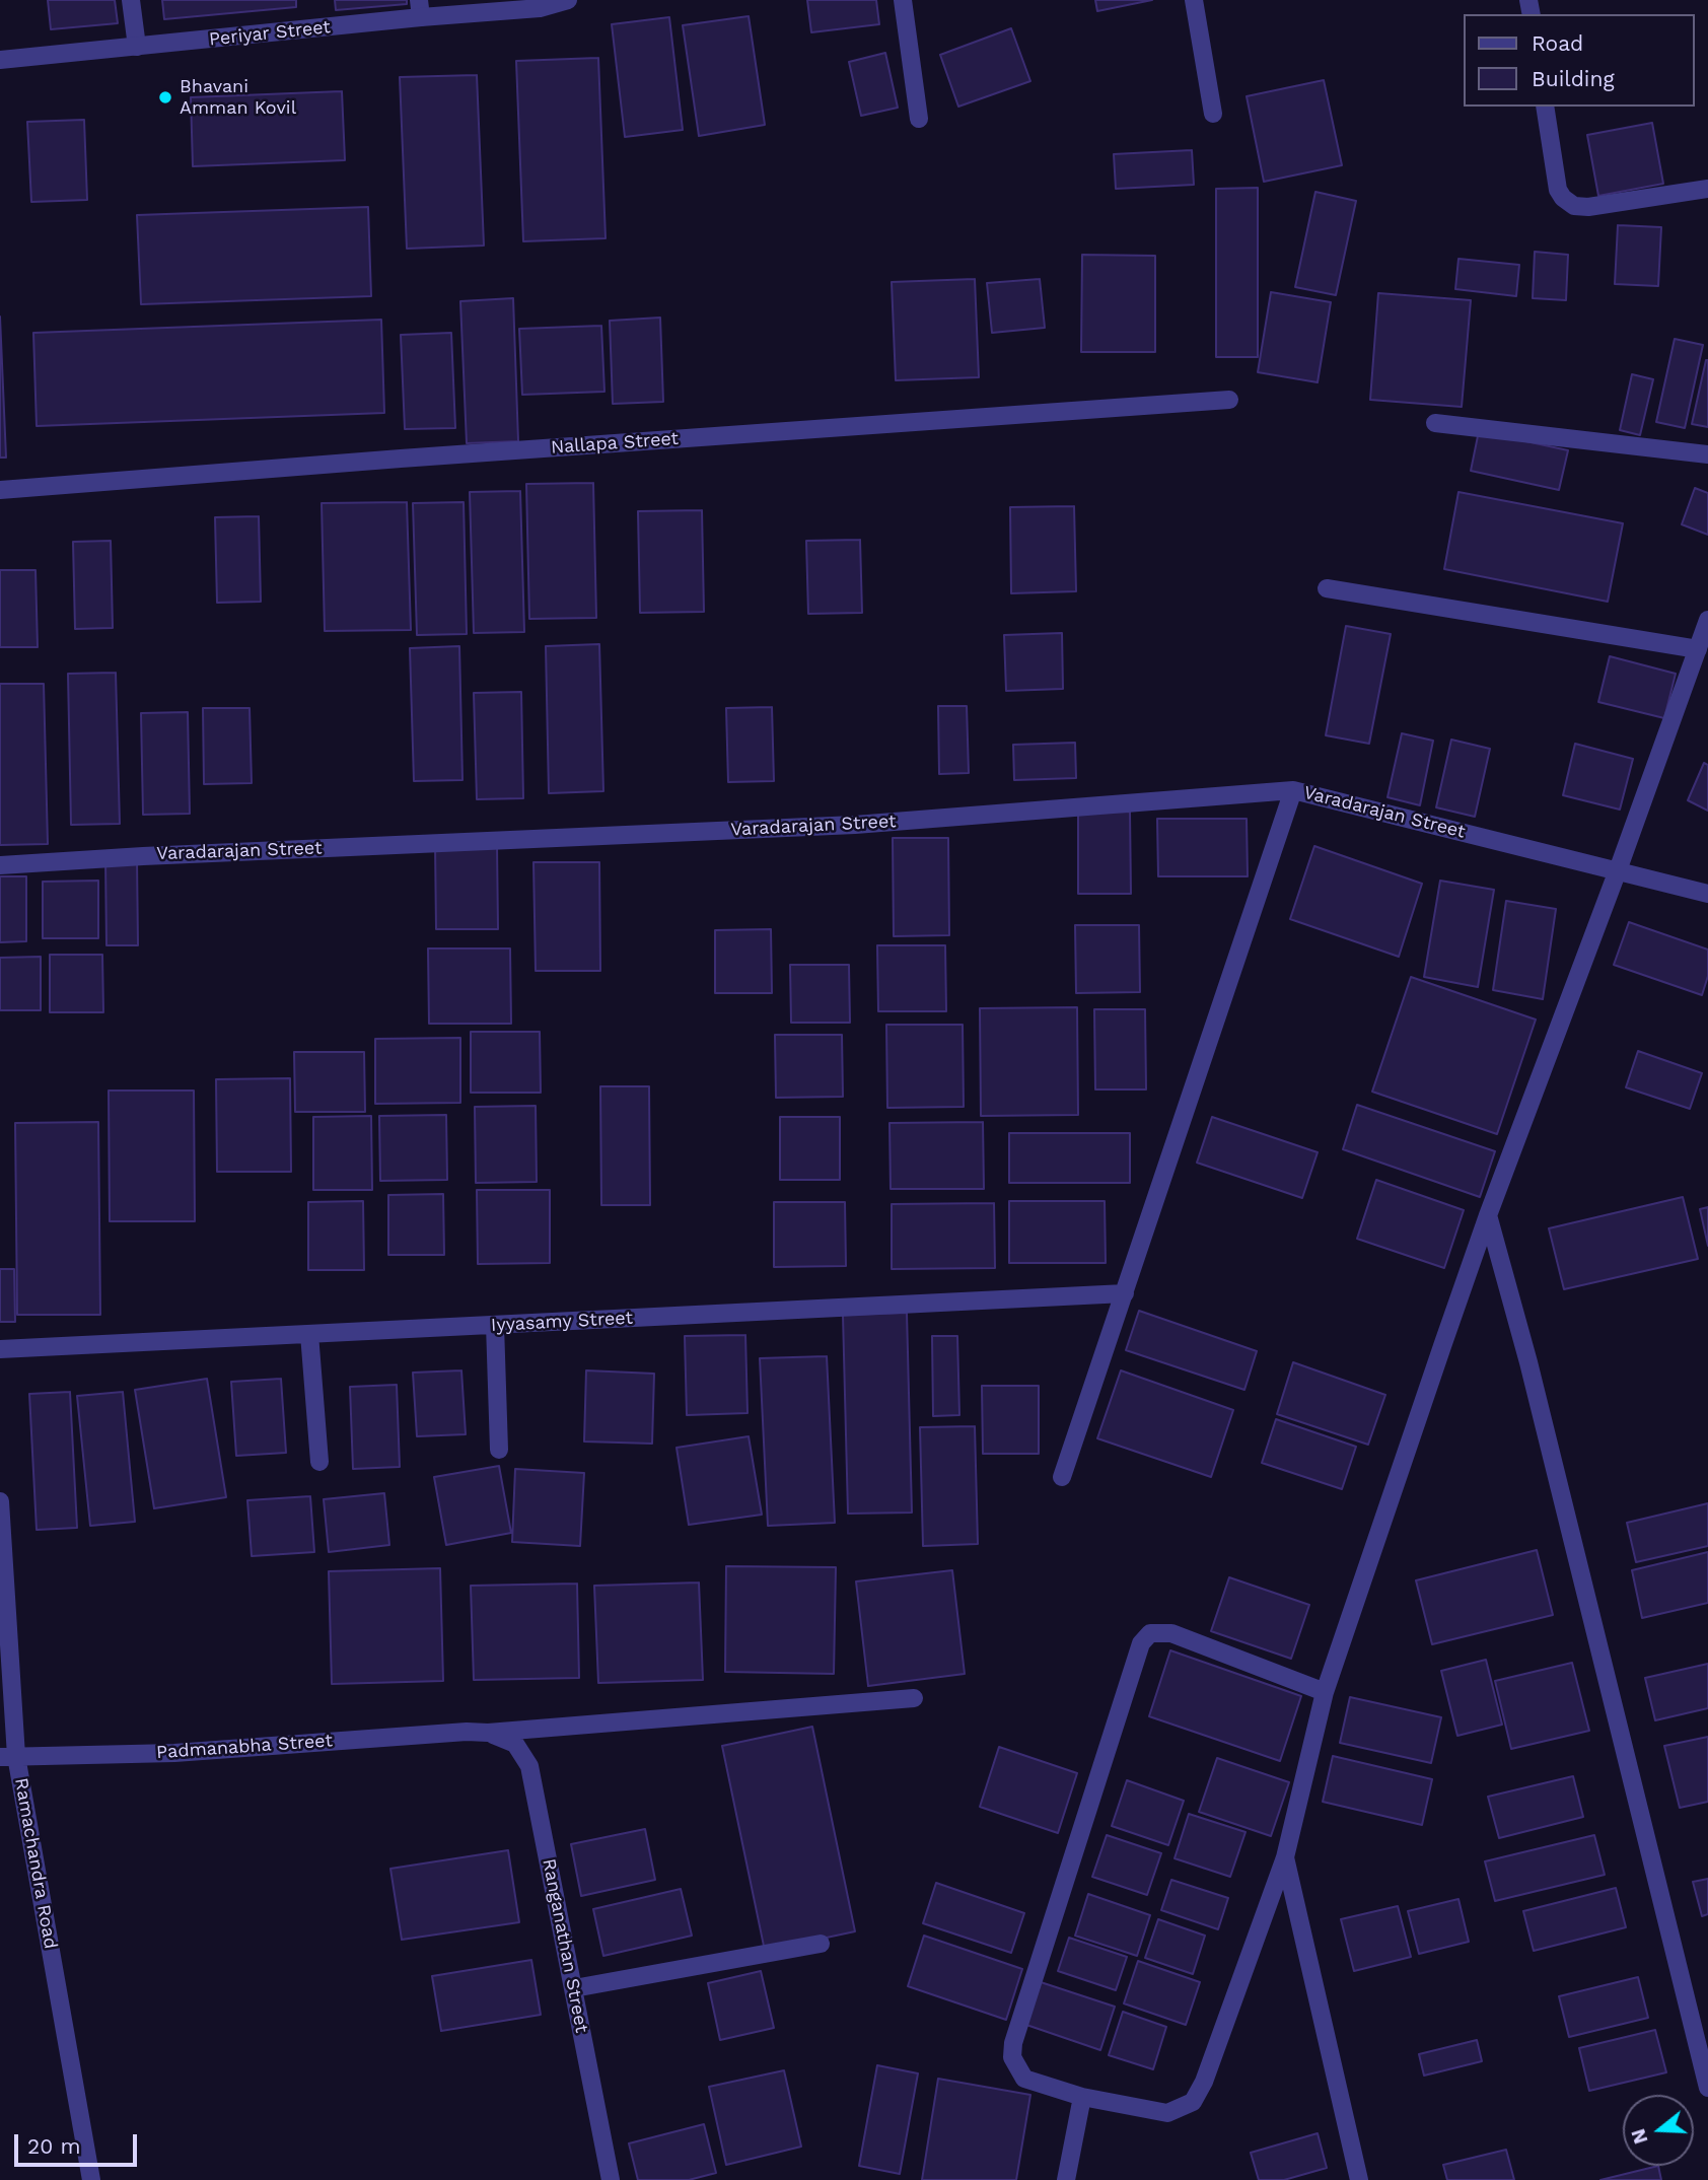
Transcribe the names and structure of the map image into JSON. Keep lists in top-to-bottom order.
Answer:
{
  "streets": {
    "street": [
      "Periyar Street",
      "Nallapa Street",
      "Varadarajan Street",
      "Iyyasamy Street",
      "Padmanabha Street",
      "Ramachandra Road",
      "Ranganathan Street"
    ]
  },
  "crossings": [
    ["Padmanabha Street", "Ramachandra Road"],
    ["Padmanabha Street", "Ranganathan Street"]
  ],
  "places": ["Bhavani Amman Kovil"],
  "legend": ["Road", "Building"],
  "scale_bar": "20 m",
  "north": "left"
}
